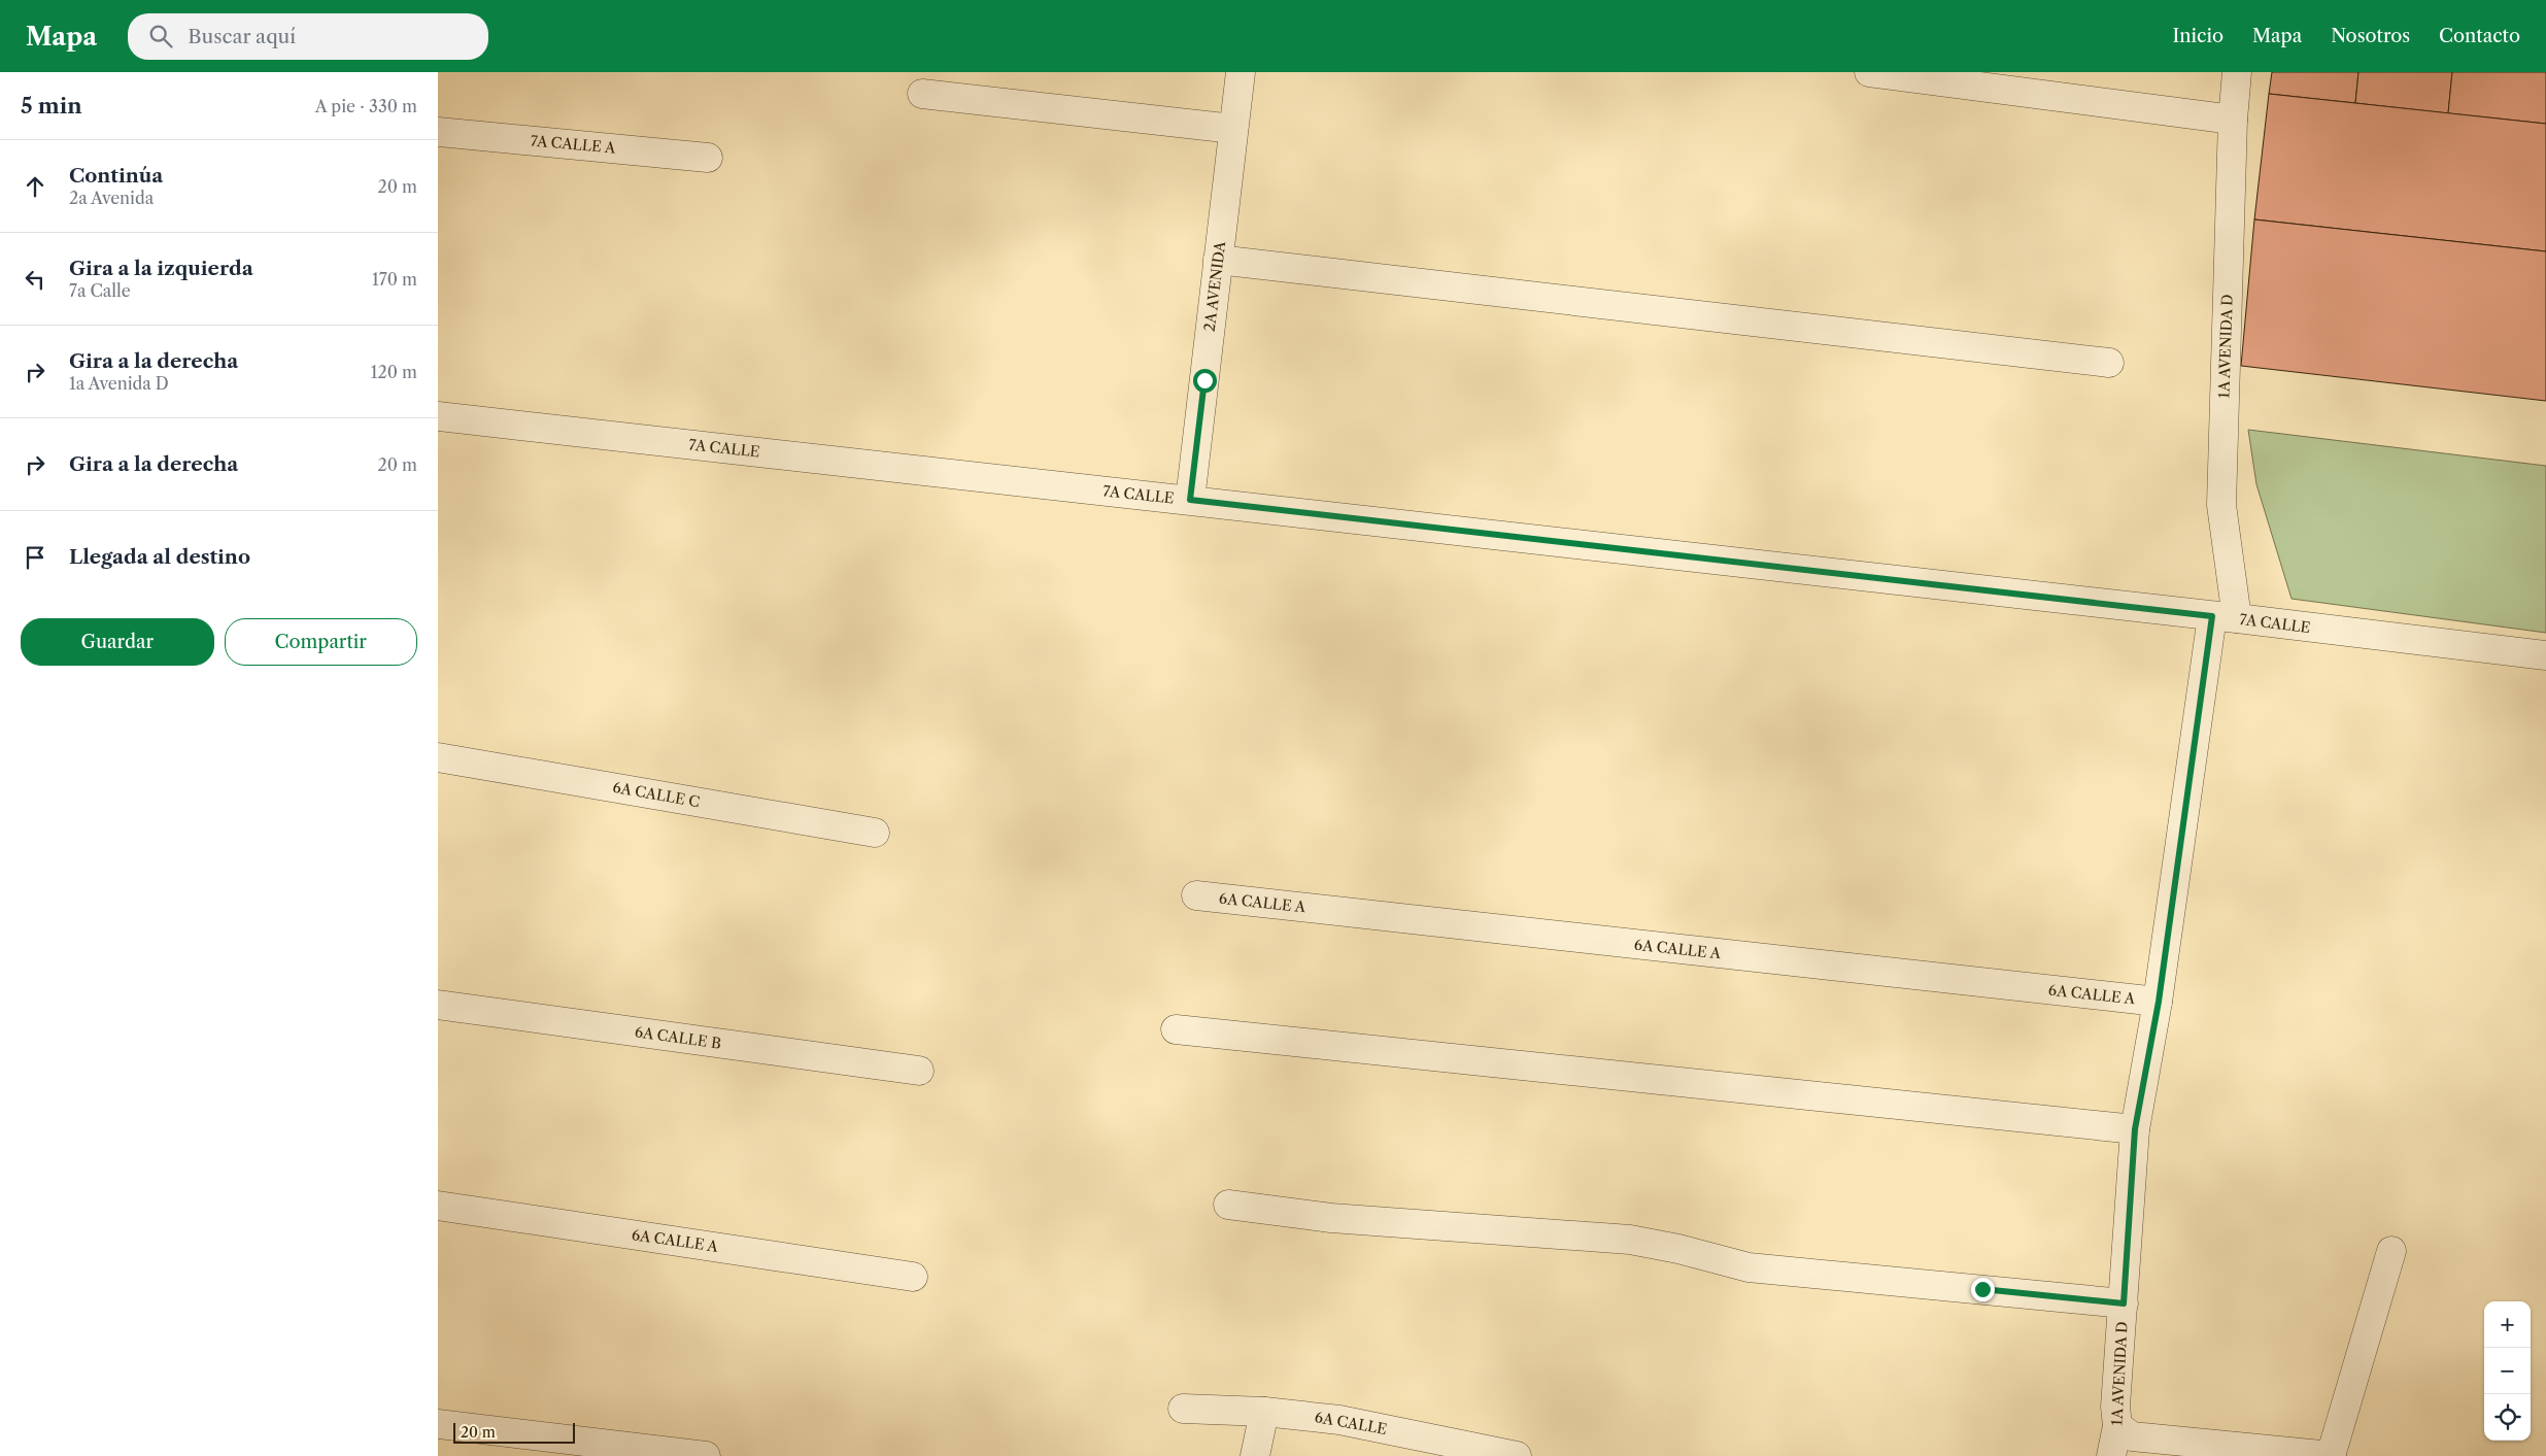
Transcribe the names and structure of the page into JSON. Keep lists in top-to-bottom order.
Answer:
{
  "streets": {
    "street": [
      "7A CALLE A",
      "2A AVENIDA",
      "1A AVENIDA D",
      "7A CALLE",
      "6A CALLE C",
      "6A CALLE A",
      "6A CALLE B",
      "6A CALLE"
    ]
  },
  "crossings": [
    ["2A AVENIDA", "7A CALLE"],
    ["1A AVENIDA D", "7A CALLE"],
    ["1A AVENIDA D", "6A CALLE A"]
  ],
  "scale_bar": "20 m",
  "page": {
    "header": "Mapa",
    "search": "Buscar aquí",
    "nav": [
      "Inicio",
      "Mapa",
      "Nosotros",
      "Contacto"
    ],
    "heading": ["5 min", "A pie · 330 m"],
    "list": [
      ["Continúa", "2a Avenida", "20 m"],
      ["Gira a la izquierda", "7a Calle", "170 m"],
      ["Gira a la derecha", "1a Avenida D", "120 m"],
      ["Gira a la derecha", "20 m"],
      "Llegada al destino"
    ],
    "buttons": ["Guardar", "Compartir"],
    "map_buttons": ["+", "−"],
    "scale": "20 m"
  }
}
